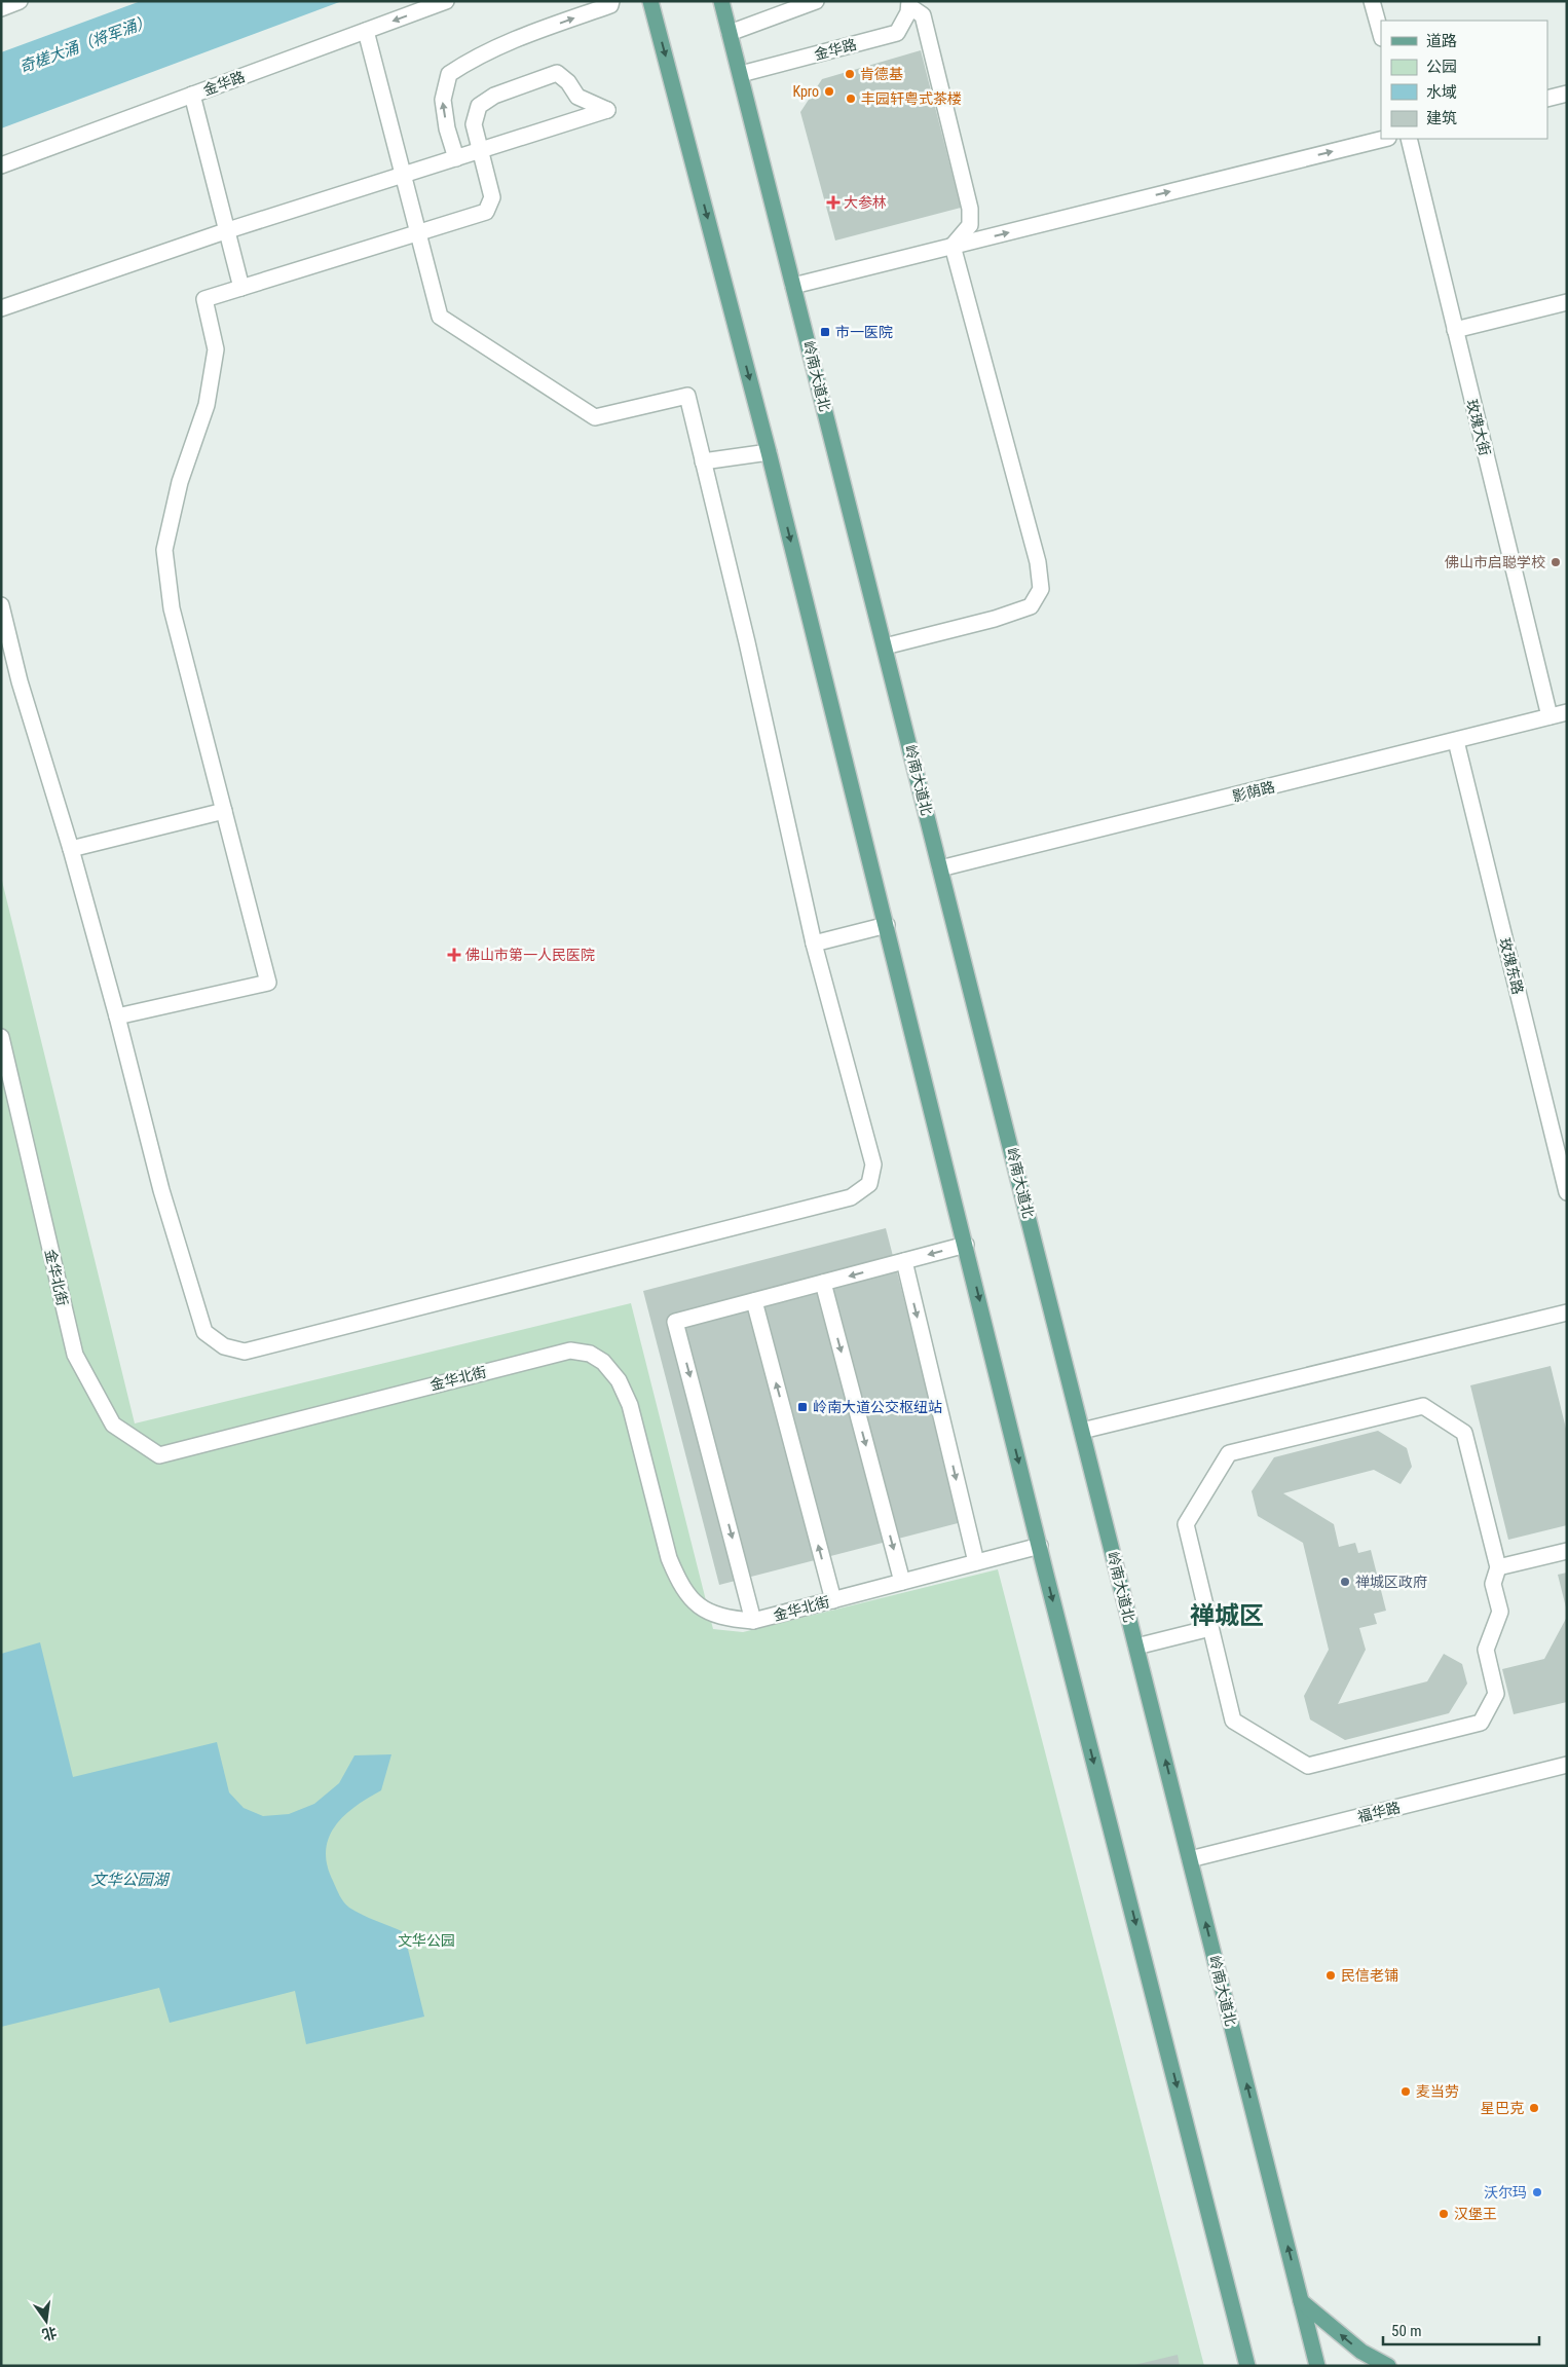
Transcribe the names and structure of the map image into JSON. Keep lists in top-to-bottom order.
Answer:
{
  "streets": {
    "main road": ["岭南大道北"],
    "street": [
      "金华路",
      "玫瑰大街",
      "影荫路",
      "玫瑰东路",
      "金华北街",
      "福华路"
    ]
  },
  "crossings": [
    ["金华路", "岭南大道北"],
    ["岭南大道北", "影荫路"],
    ["岭南大道北", "福华路"],
    ["玫瑰大街", "影荫路"],
    ["影荫路", "玫瑰东路"]
  ],
  "districts": ["禅城区"],
  "water": ["奇槎大涌（将军涌）", "文华公园湖"],
  "parks": ["文华公园"],
  "places": {
    "other": [
      "肯德基",
      "Kpro",
      "丰园轩粤式茶楼",
      "佛山市启聪学校",
      "禅城区政府",
      "民信老铺",
      "麦当劳",
      "星巴克",
      "沃尔玛",
      "汉堡王"
    ],
    "health": ["大参林", "佛山市第一人民医院"],
    "transit": ["市一医院", "岭南大道公交枢纽站"]
  },
  "legend": [
    "道路",
    "公园",
    "水域",
    "建筑"
  ],
  "scale_bar": "50 m",
  "north": "bottom"
}
